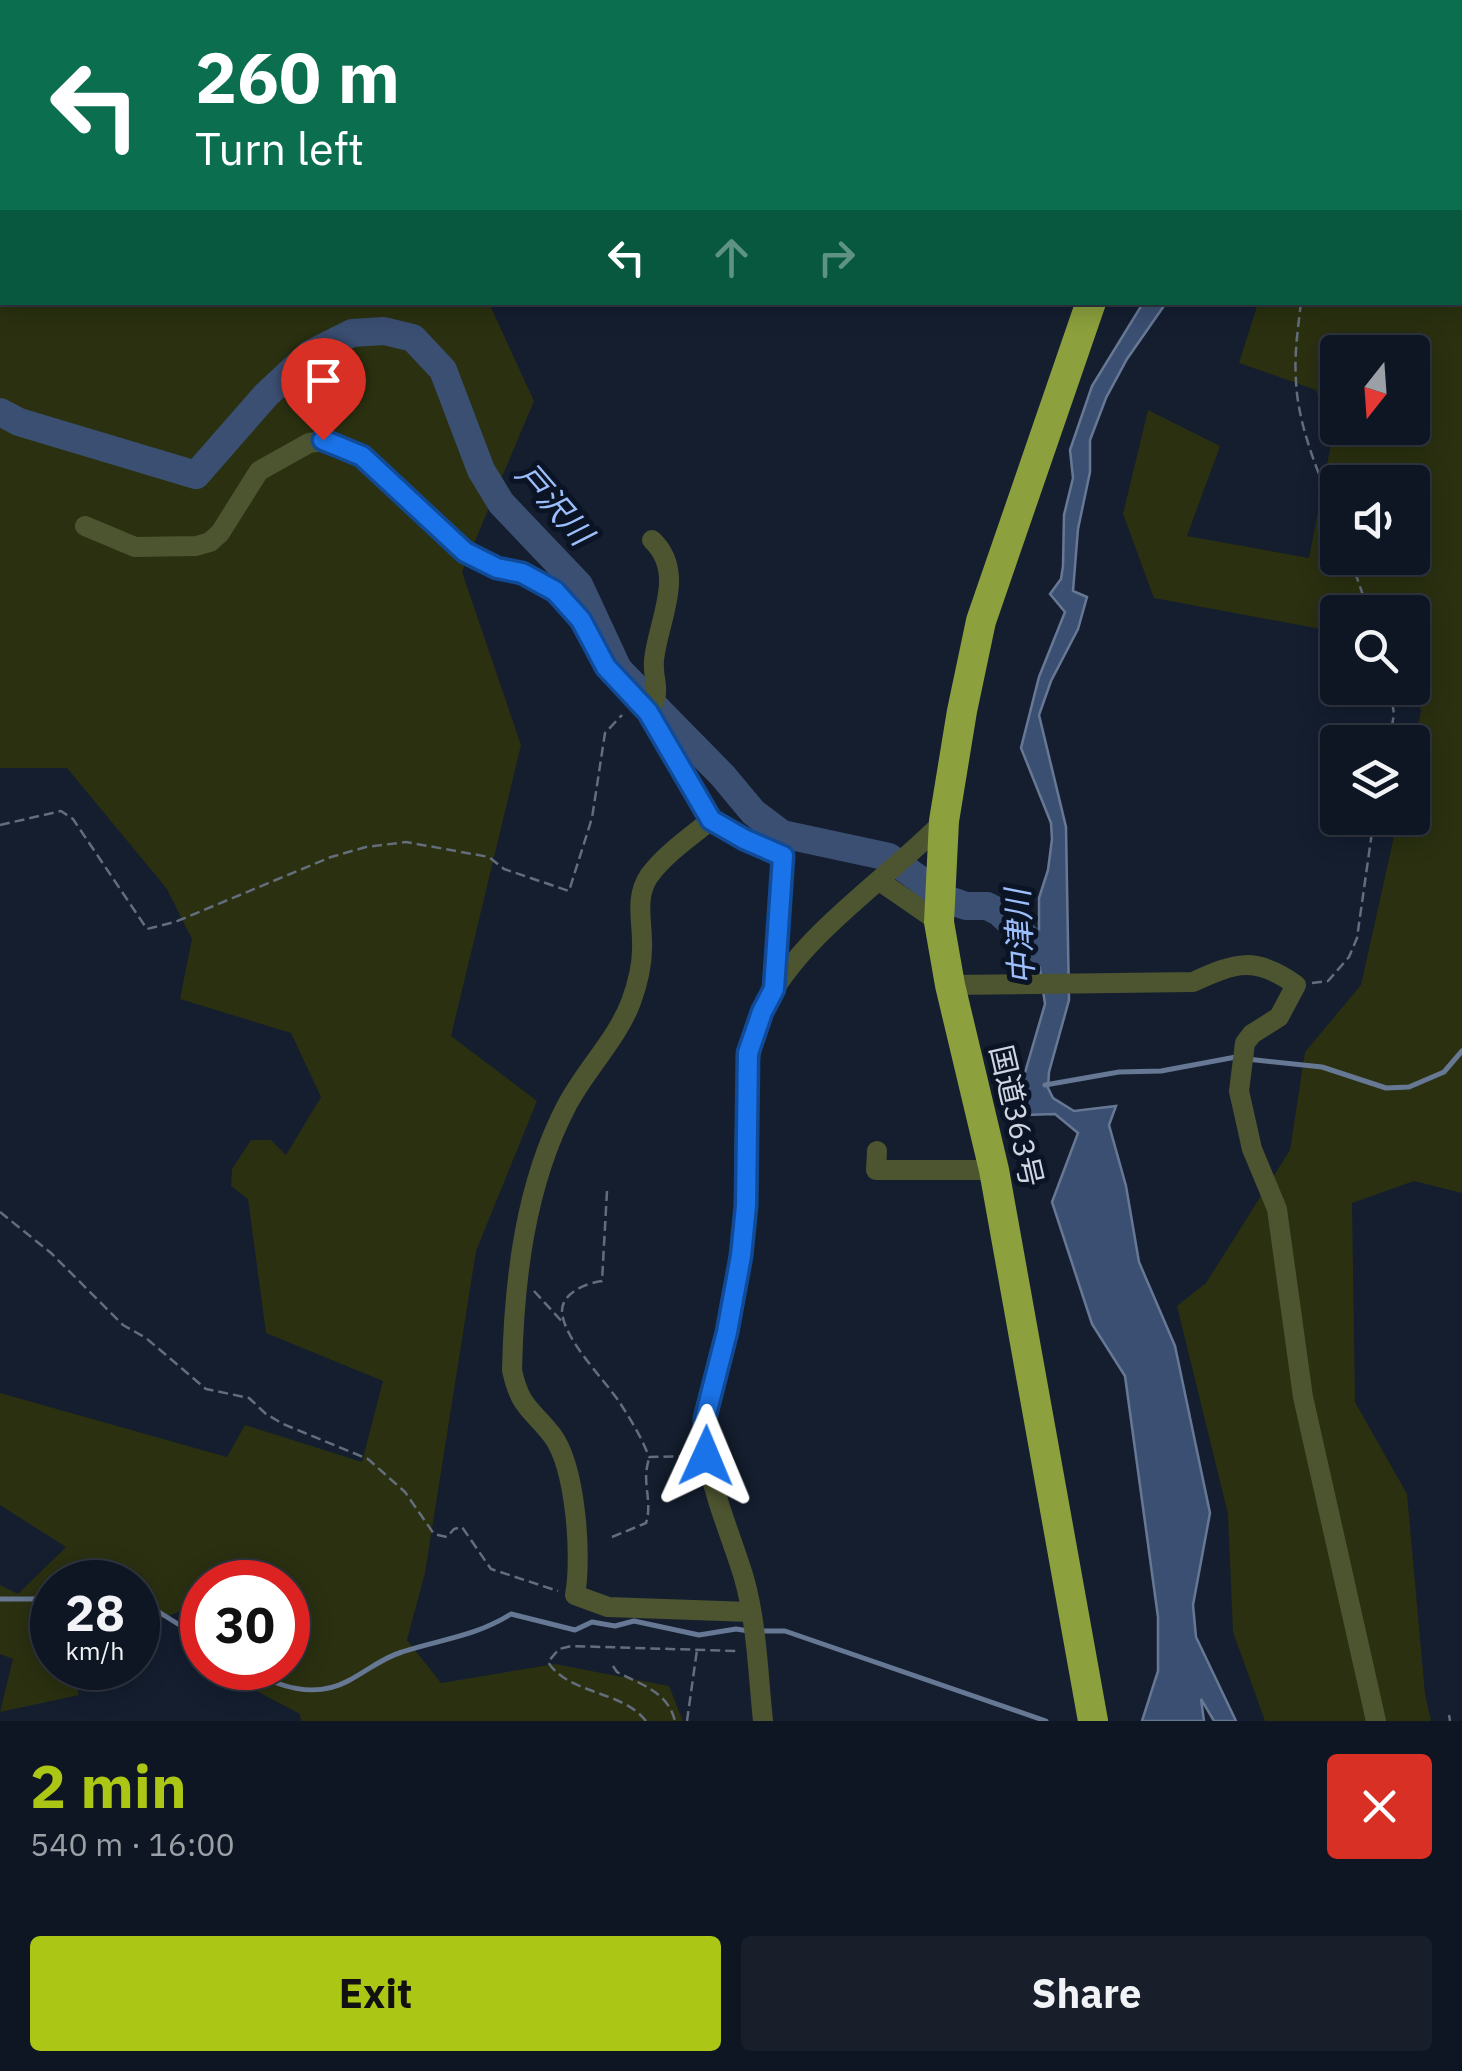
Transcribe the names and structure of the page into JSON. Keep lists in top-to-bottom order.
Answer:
{
  "streets": {
    "highway": ["国道363号"]
  },
  "water": ["戸沢川", "中津川"],
  "north": "bottom",
  "page": {
    "turn": ["260 m", "Turn left"],
    "speed": "28 km/h",
    "limit": "30",
    "heading": ["2 min", "540 m · 16:00"],
    "buttons": ["Exit", "Share"]
  }
}
